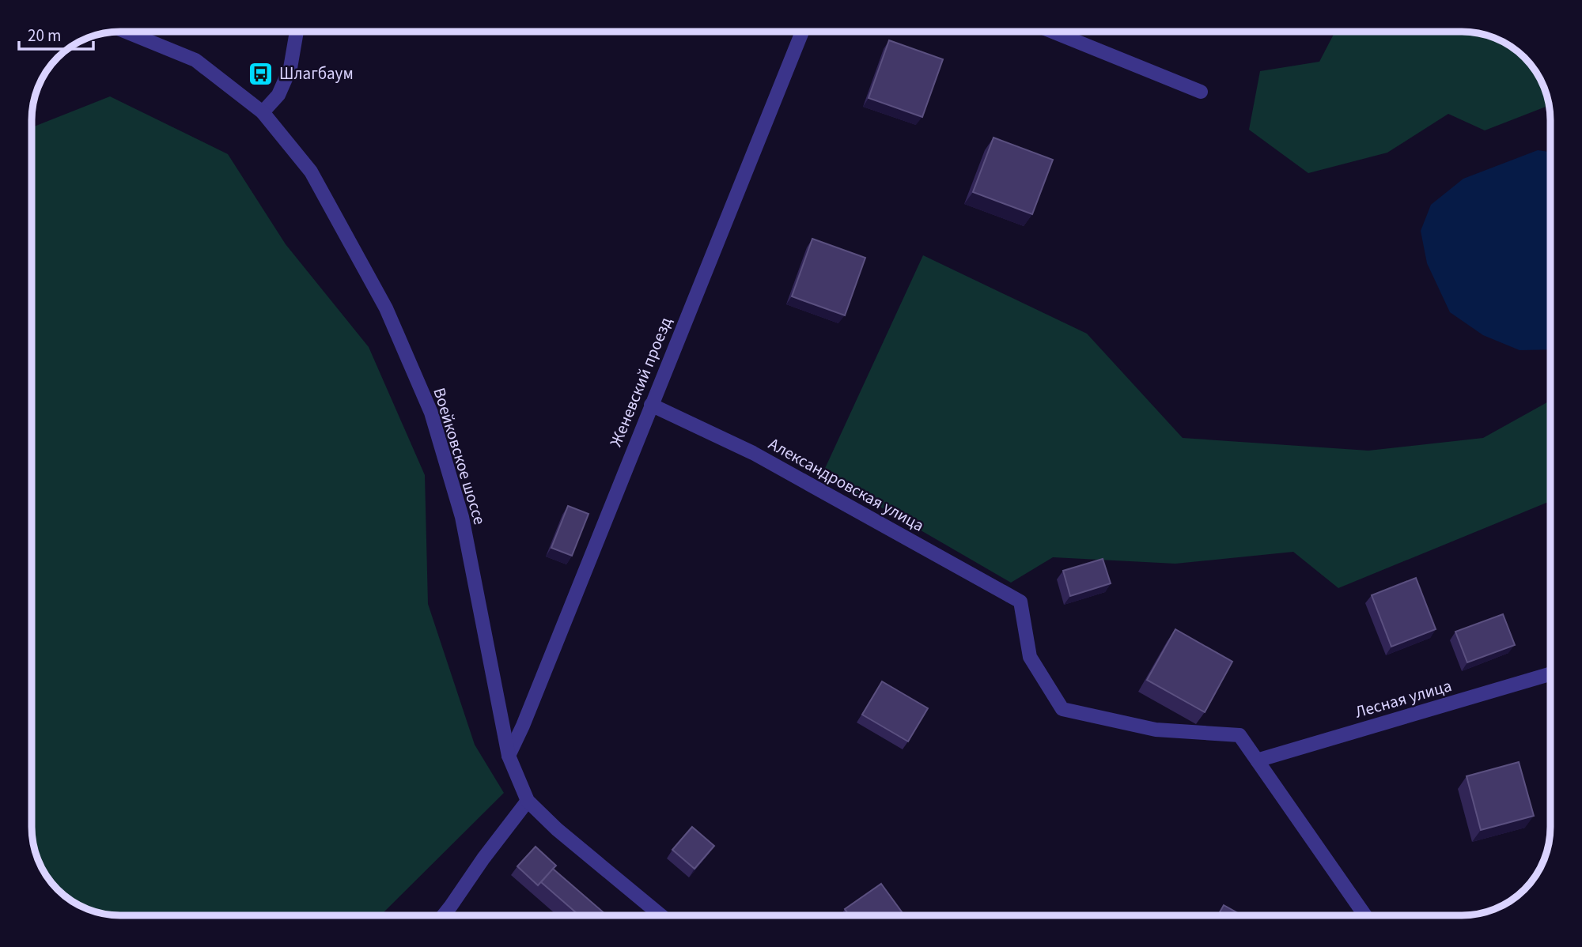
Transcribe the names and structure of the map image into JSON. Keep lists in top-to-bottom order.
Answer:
{
  "streets": {
    "street": [
      "Женевский проезд",
      "Воейковское шоссе",
      "Александровская улица",
      "Лесная улица"
    ]
  },
  "crossings": [
    ["Женевский проезд", "Воейковское шоссе"],
    ["Женевский проезд", "Александровская улица"],
    ["Александровская улица", "Лесная улица"]
  ],
  "places": {
    "bus stop": ["Шлагбаум"]
  },
  "scale_bar": "20 m"
}
